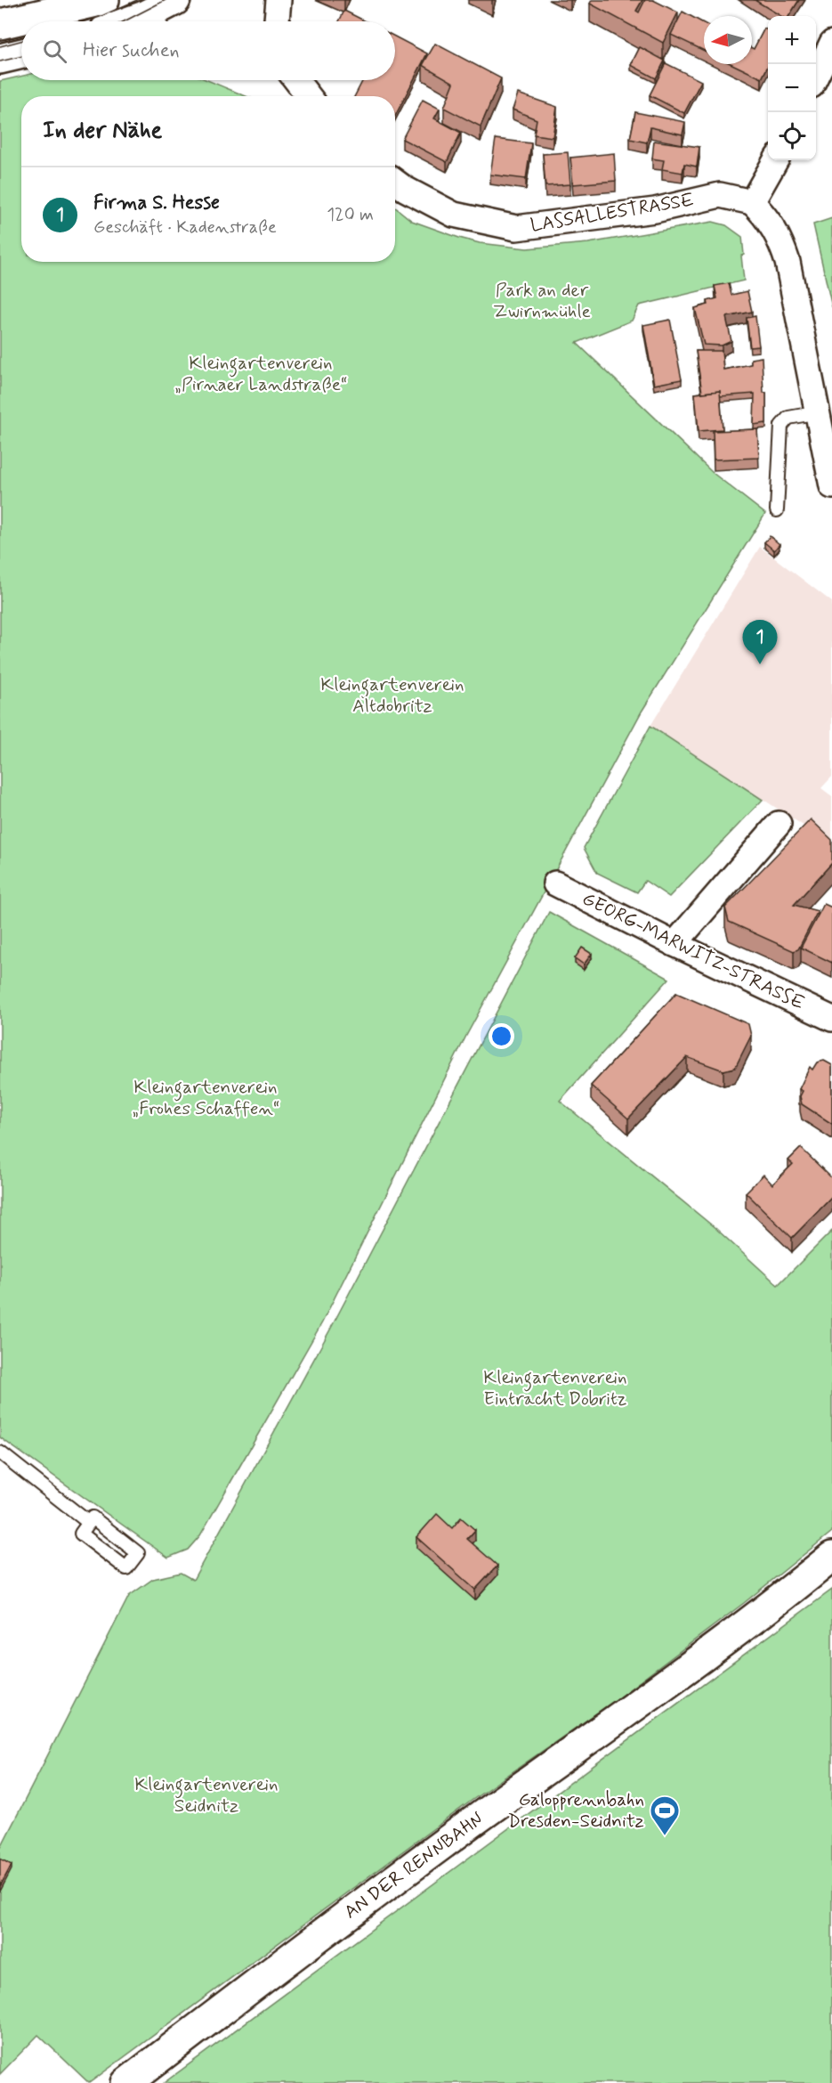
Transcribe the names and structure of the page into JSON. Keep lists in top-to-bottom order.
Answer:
{
  "streets": {
    "main road": ["AN DER RENNBAHN"],
    "street": ["LASSALLESTRASSE", "GEORG-MARWITZ-STRASSE"]
  },
  "parks": [
    "Park an der Zwirnmühle",
    "Kleingartenverein „Pirnaer Landstraße“",
    "Kleingartenverein Altdobritz",
    "Kleingartenverein „Frohes Schaffen“",
    "Kleingartenverein Eintracht Dobritz",
    "Kleingartenverein Seidnitz"
  ],
  "places": {
    "sports": ["Galopprennbahn Dresden-Seidnitz"]
  },
  "north": "left",
  "page": {
    "map_buttons": ["+", "−"],
    "search": "Hier suchen",
    "heading": "In der Nähe",
    "list": [
      {
        "mark": "1",
        "name": "Firma S. Hesse",
        "note": "Geschäft · Kadenstraße",
        "value": "120 m"
      }
    ],
    "pins": "1"
  }
}
